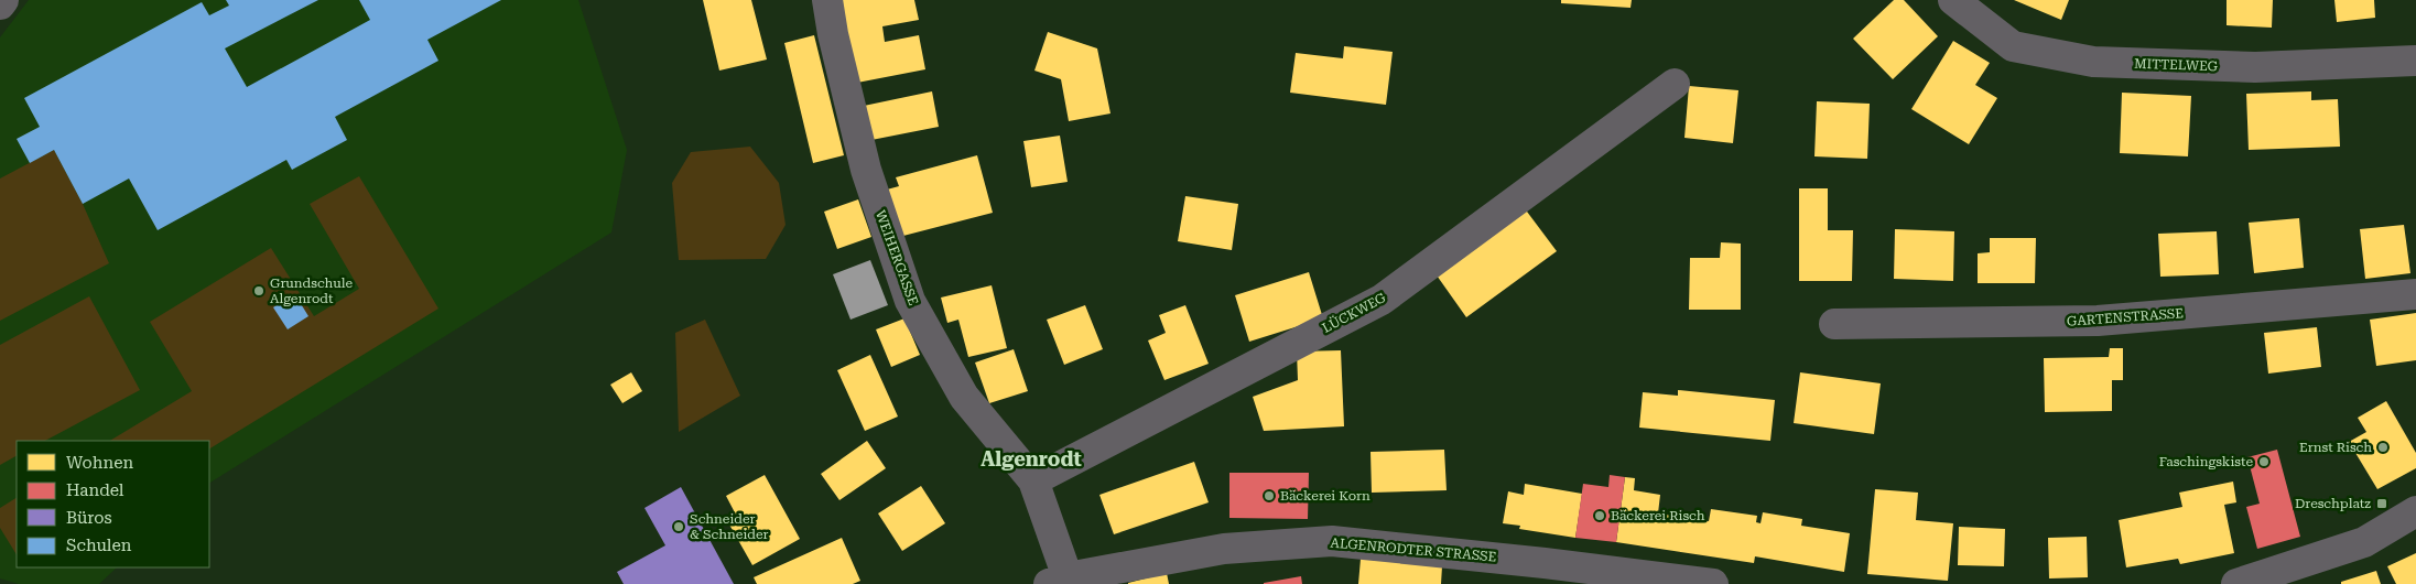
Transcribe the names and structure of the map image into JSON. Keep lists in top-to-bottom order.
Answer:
{
  "streets": {
    "street": [
      "MITTELWEG",
      "WEIHERGASSE",
      "LÜCKWEG",
      "GARTENSTRASSE",
      "ALGENRODTER STRASSE"
    ]
  },
  "crossings": [
    ["WEIHERGASSE", "LÜCKWEG"],
    ["WEIHERGASSE", "ALGENRODTER STRASSE"]
  ],
  "districts": ["Algenrodt"],
  "places": {
    "other": [
      "Grundschule Algenrodt",
      "Ernst Risch",
      "Faschingskiste",
      "Bäckerei Korn",
      "Bäckerei Risch",
      "Schneider & Schneider"
    ],
    "transit": ["Dreschplatz"]
  },
  "legend": [
    "Wohnen",
    "Handel",
    "Büros",
    "Schulen"
  ]
}
